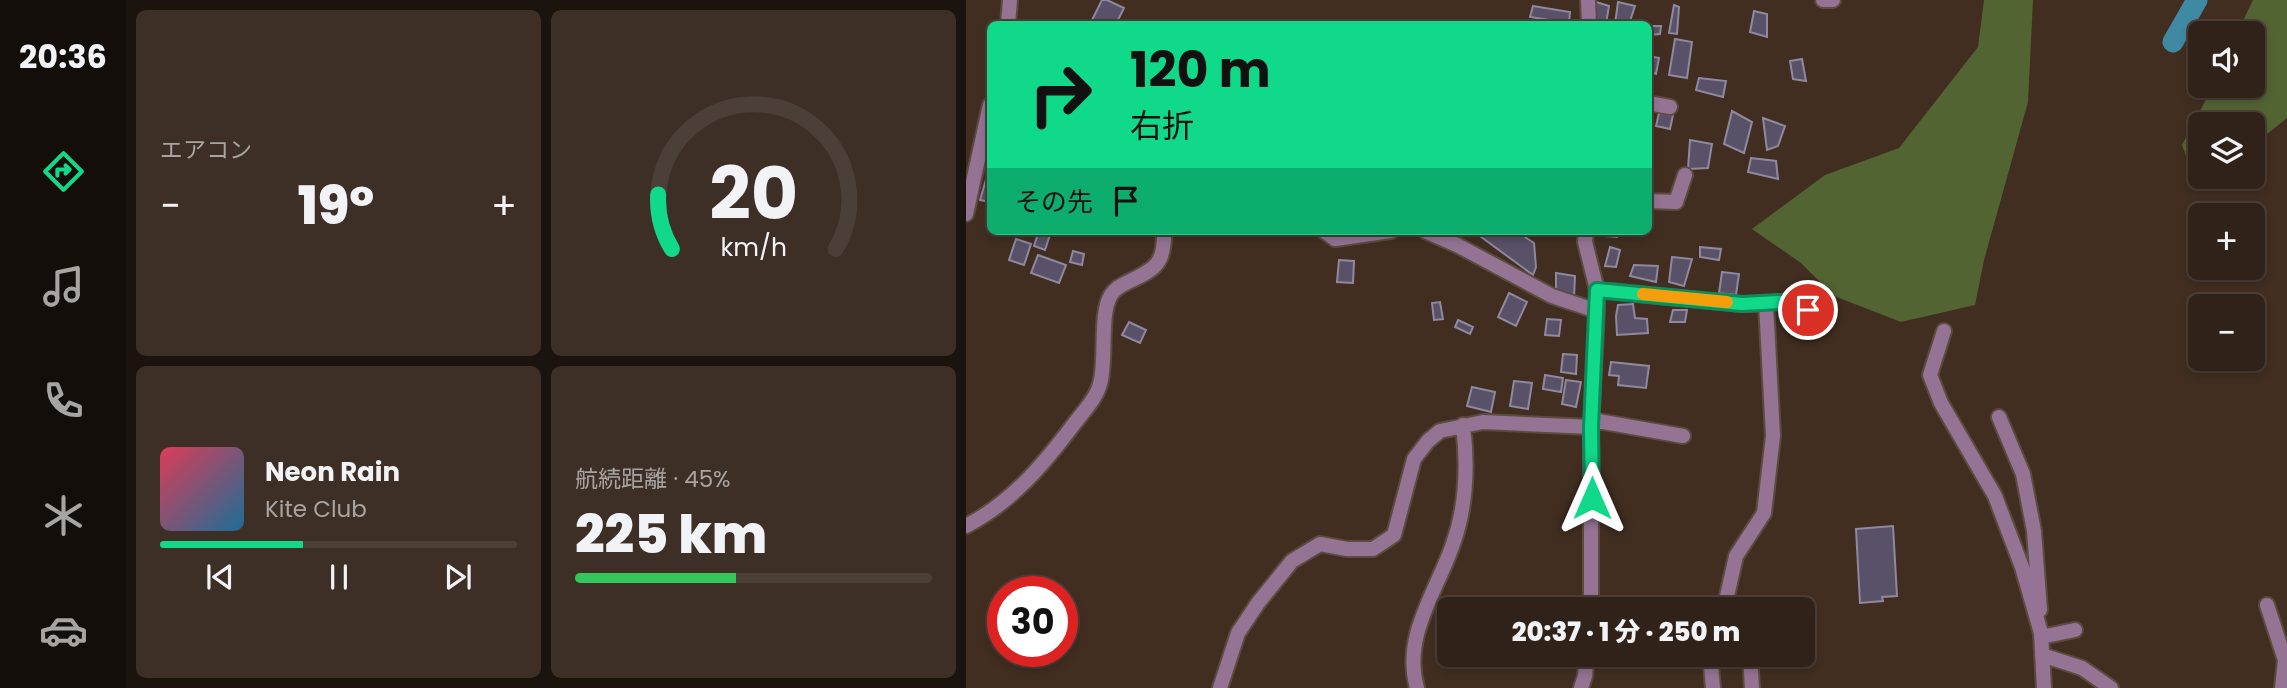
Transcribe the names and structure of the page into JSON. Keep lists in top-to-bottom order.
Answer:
{
  "page": {
    "tabs": "20:36",
    "tile": [
      "エアコン",
      ["航続距離 · 45%", "225 km"]
    ],
    "map_buttons": ["+", "−"],
    "turn": ["120 m", "右折"],
    "then": "その先",
    "heat": ["−", "19°", "+"],
    "song": ["Neon Rain", "Kite Club"],
    "limit": "30",
    "trip": "20:37 · 1 分 · 250 m",
    "gauge": ["20", "km/h"]
  }
}
